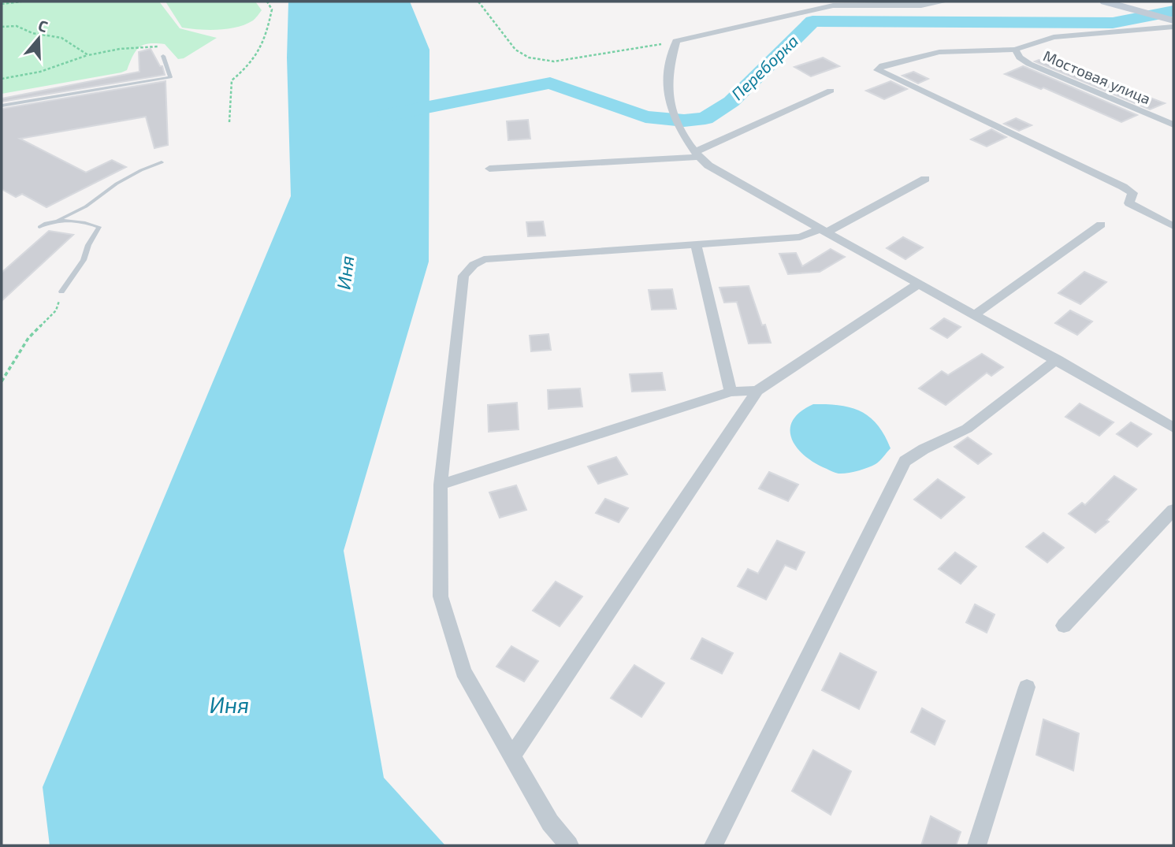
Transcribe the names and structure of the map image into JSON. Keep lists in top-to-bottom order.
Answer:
{
  "streets": {
    "street": ["Мостовая улица"]
  },
  "water": ["Переборка", "Иня"],
  "north": "top"
}
